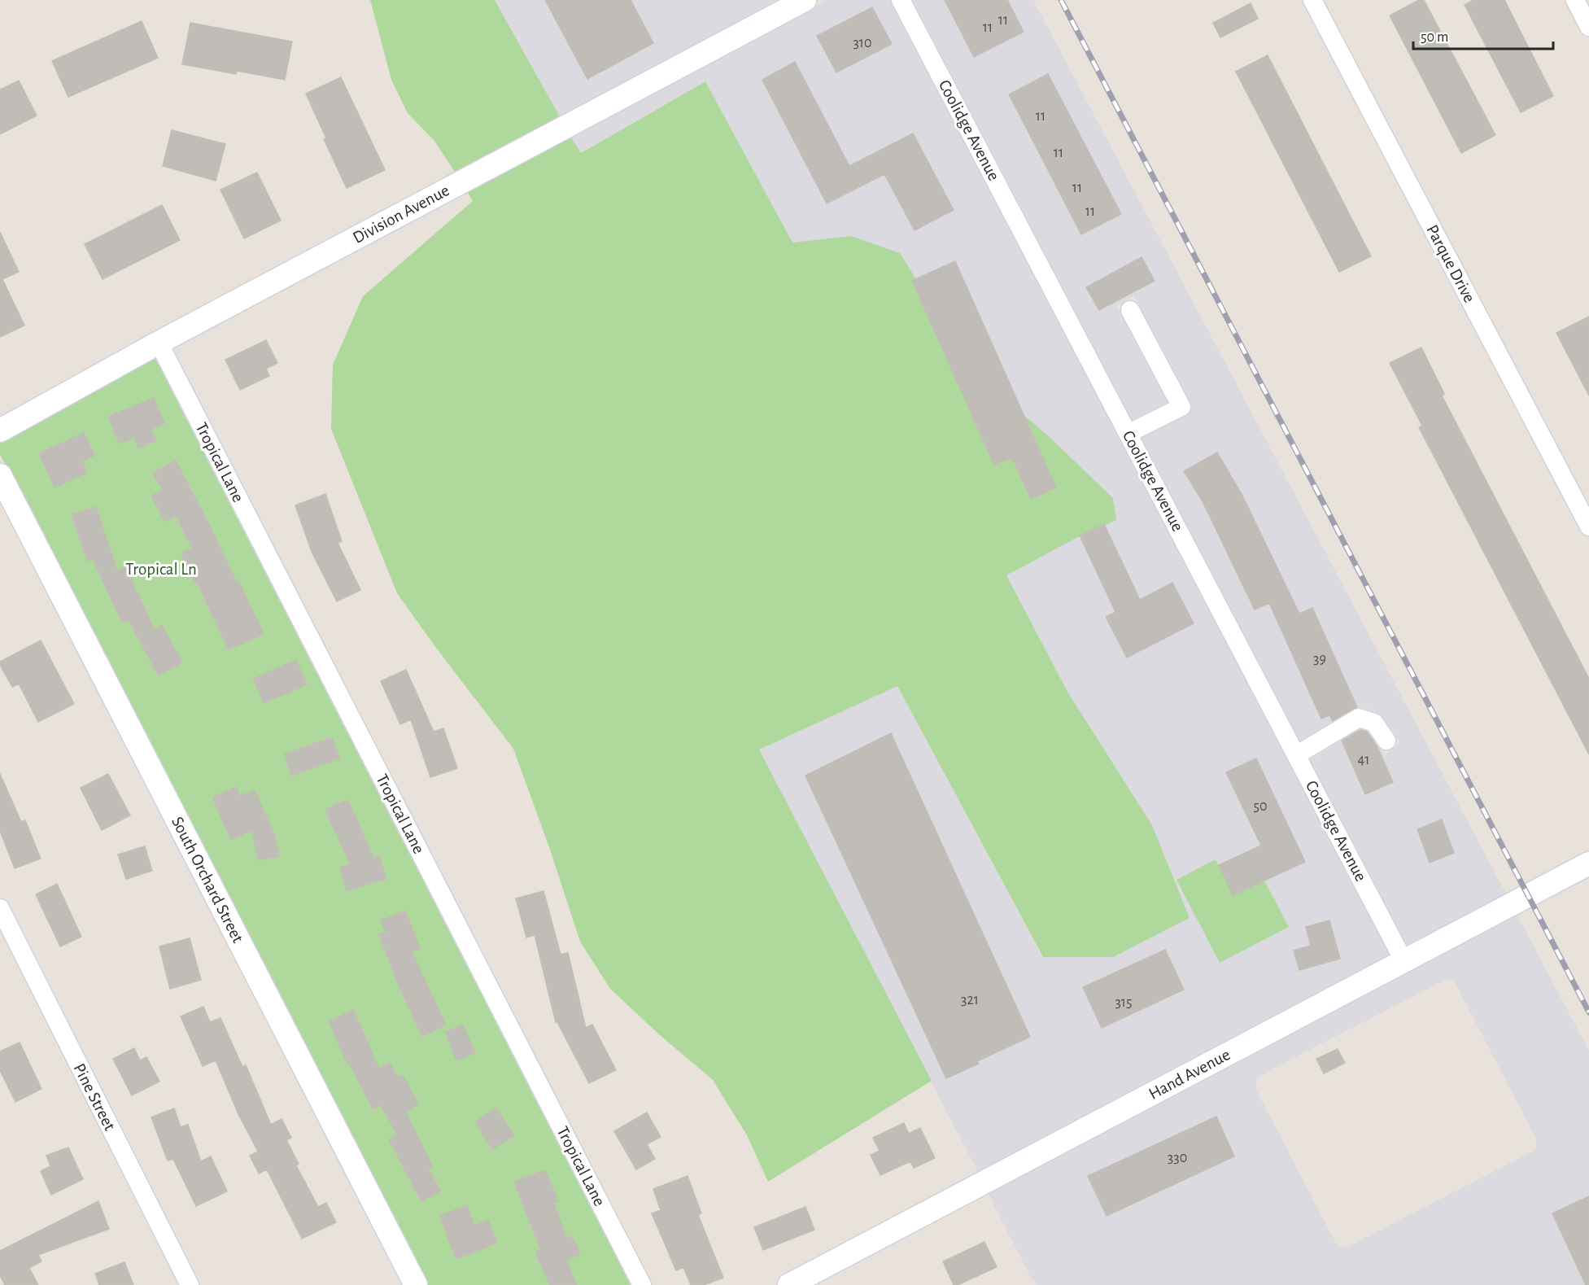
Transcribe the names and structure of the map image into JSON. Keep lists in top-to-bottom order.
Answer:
{
  "streets": {
    "street": [
      "Coolidge Avenue",
      "Division Avenue",
      "Parque Drive",
      "Tropical Lane",
      "South Orchard Street",
      "Hand Avenue",
      "Pine Street"
    ]
  },
  "crossings": [
    ["Coolidge Avenue", "Hand Avenue"],
    ["Division Avenue", "Tropical Lane"]
  ],
  "parks": ["Tropical Ln"],
  "house_numbers": [
    "11",
    "11",
    "310",
    "11",
    "11",
    "11",
    "11",
    "39",
    "41",
    "50",
    "321",
    "315",
    "330"
  ],
  "scale_bar": "50 m"
}
